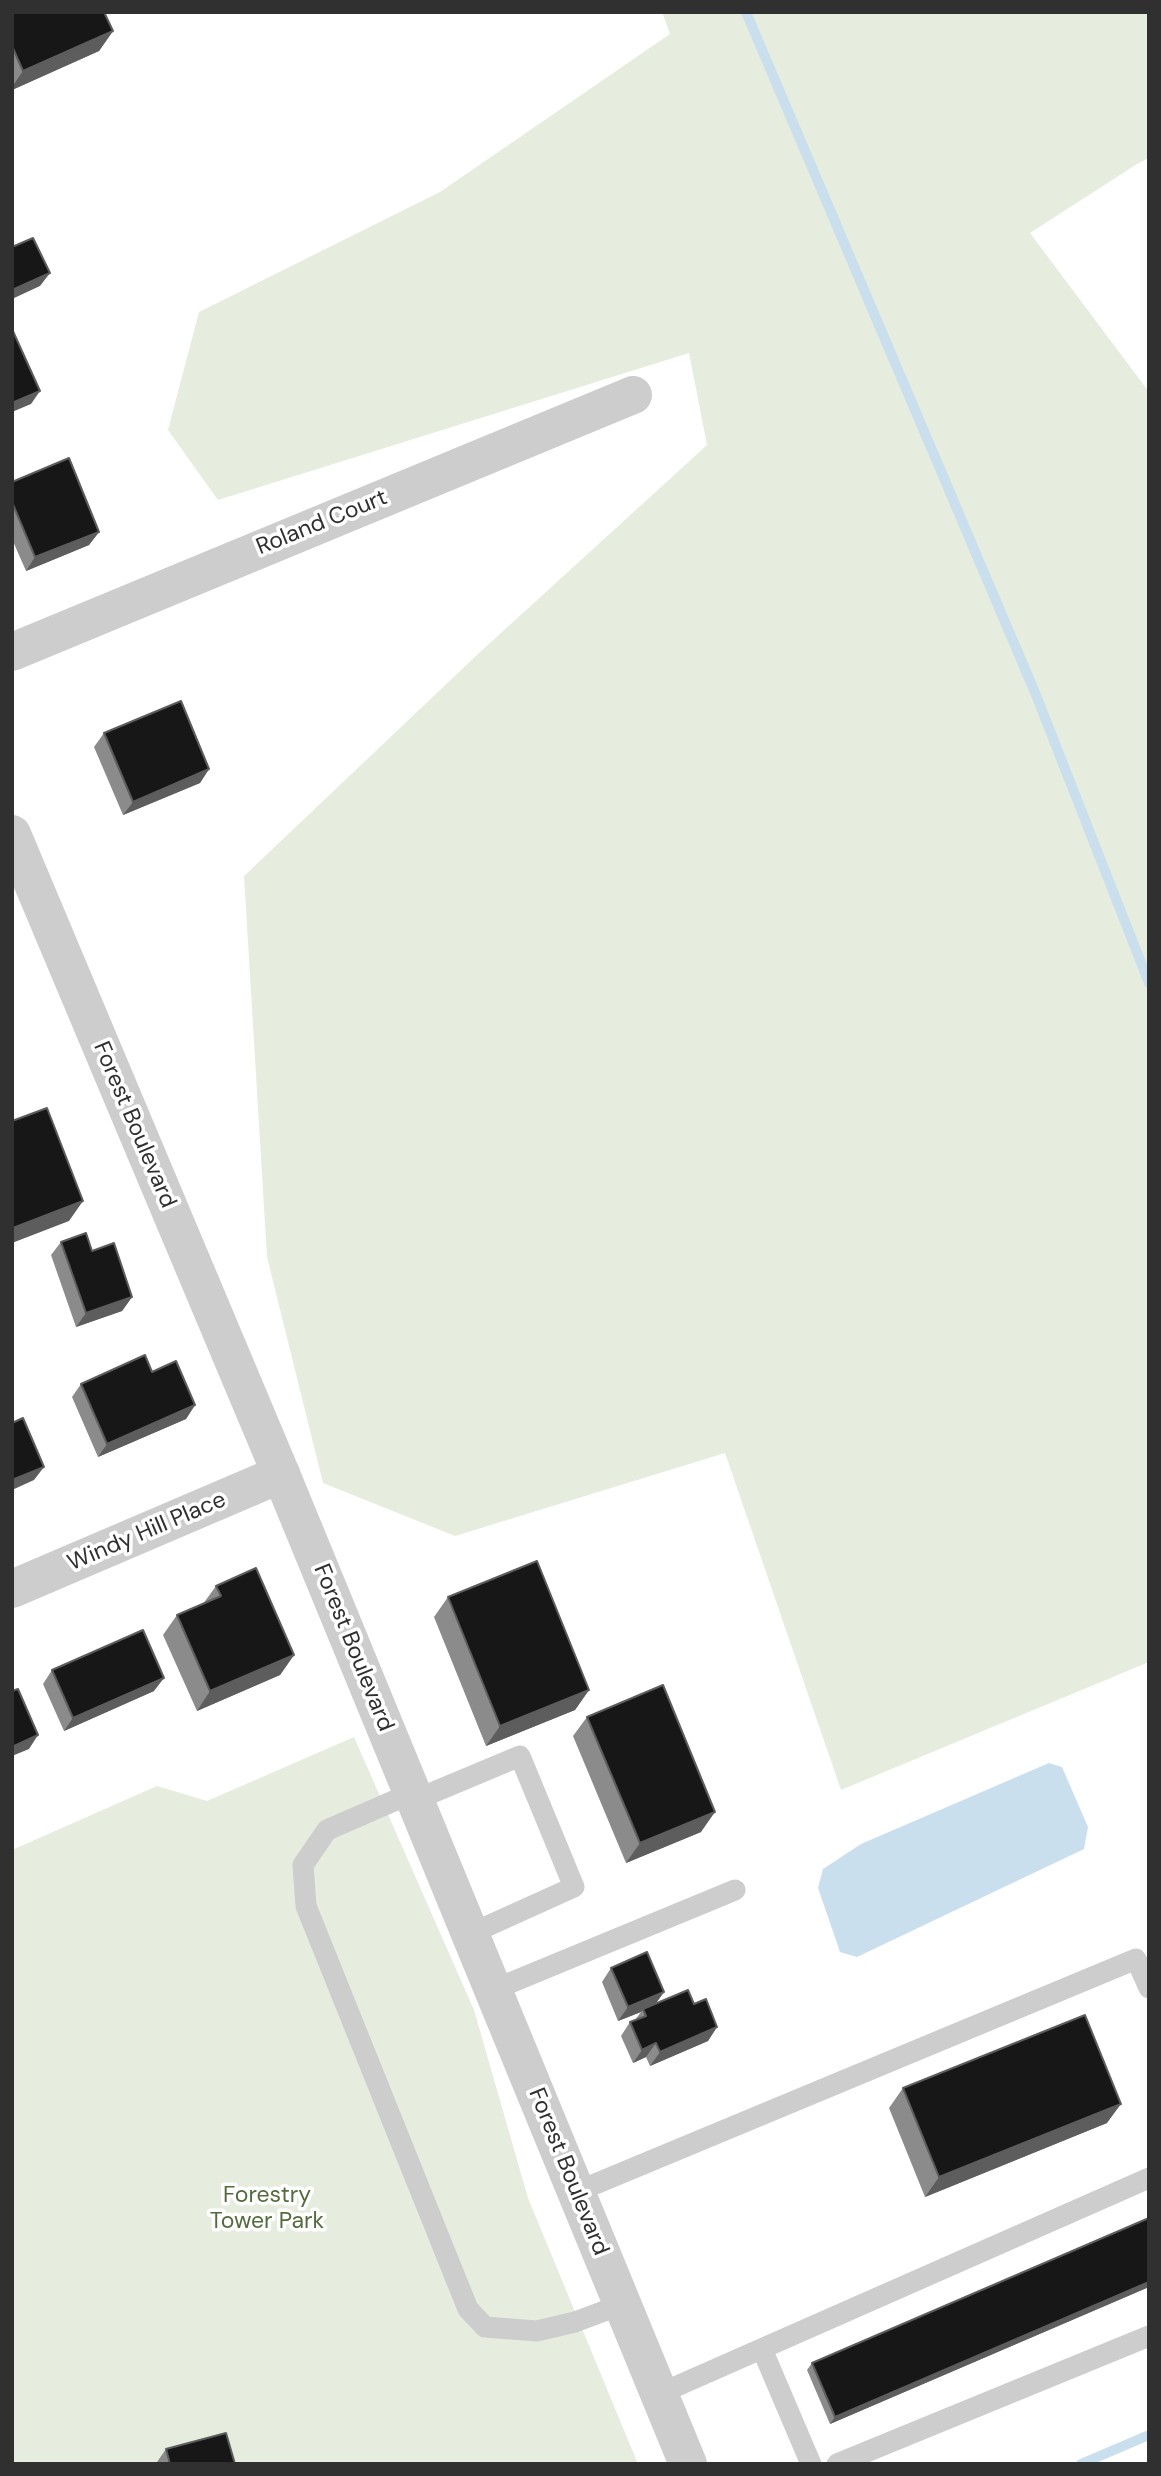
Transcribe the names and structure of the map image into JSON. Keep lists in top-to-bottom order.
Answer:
{
  "streets": {
    "street": ["Roland Court", "Forest Boulevard", "Windy Hill Place"]
  },
  "crossings": [
    ["Forest Boulevard", "Windy Hill Place"]
  ],
  "parks": ["Forestry Tower Park"]
}
